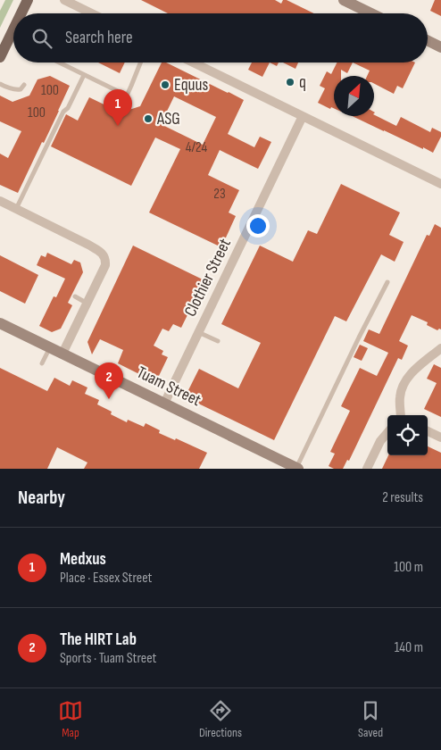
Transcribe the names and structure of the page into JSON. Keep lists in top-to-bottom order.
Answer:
{
  "streets": {
    "street": ["Clothier Street", "Tuam Street"]
  },
  "crossings": [
    ["Clothier Street", "Tuam Street"]
  ],
  "places": ["q", "Equus", "ASG"],
  "house_numbers": [
    "100",
    "100",
    "4/24",
    "23"
  ],
  "north": "top right",
  "page": {
    "search": "Search here",
    "pins": ["1", "2"],
    "heading": ["Nearby", "2 results"],
    "list": [
      {
        "mark": "1",
        "name": "Medxus",
        "note": "Place · Essex Street",
        "value": "100 m"
      },
      {
        "mark": "2",
        "name": "The HIRT Lab",
        "note": "Sports · Tuam Street",
        "value": "140 m"
      }
    ],
    "nav": ["Map", "Directions", "Saved"]
  }
}
